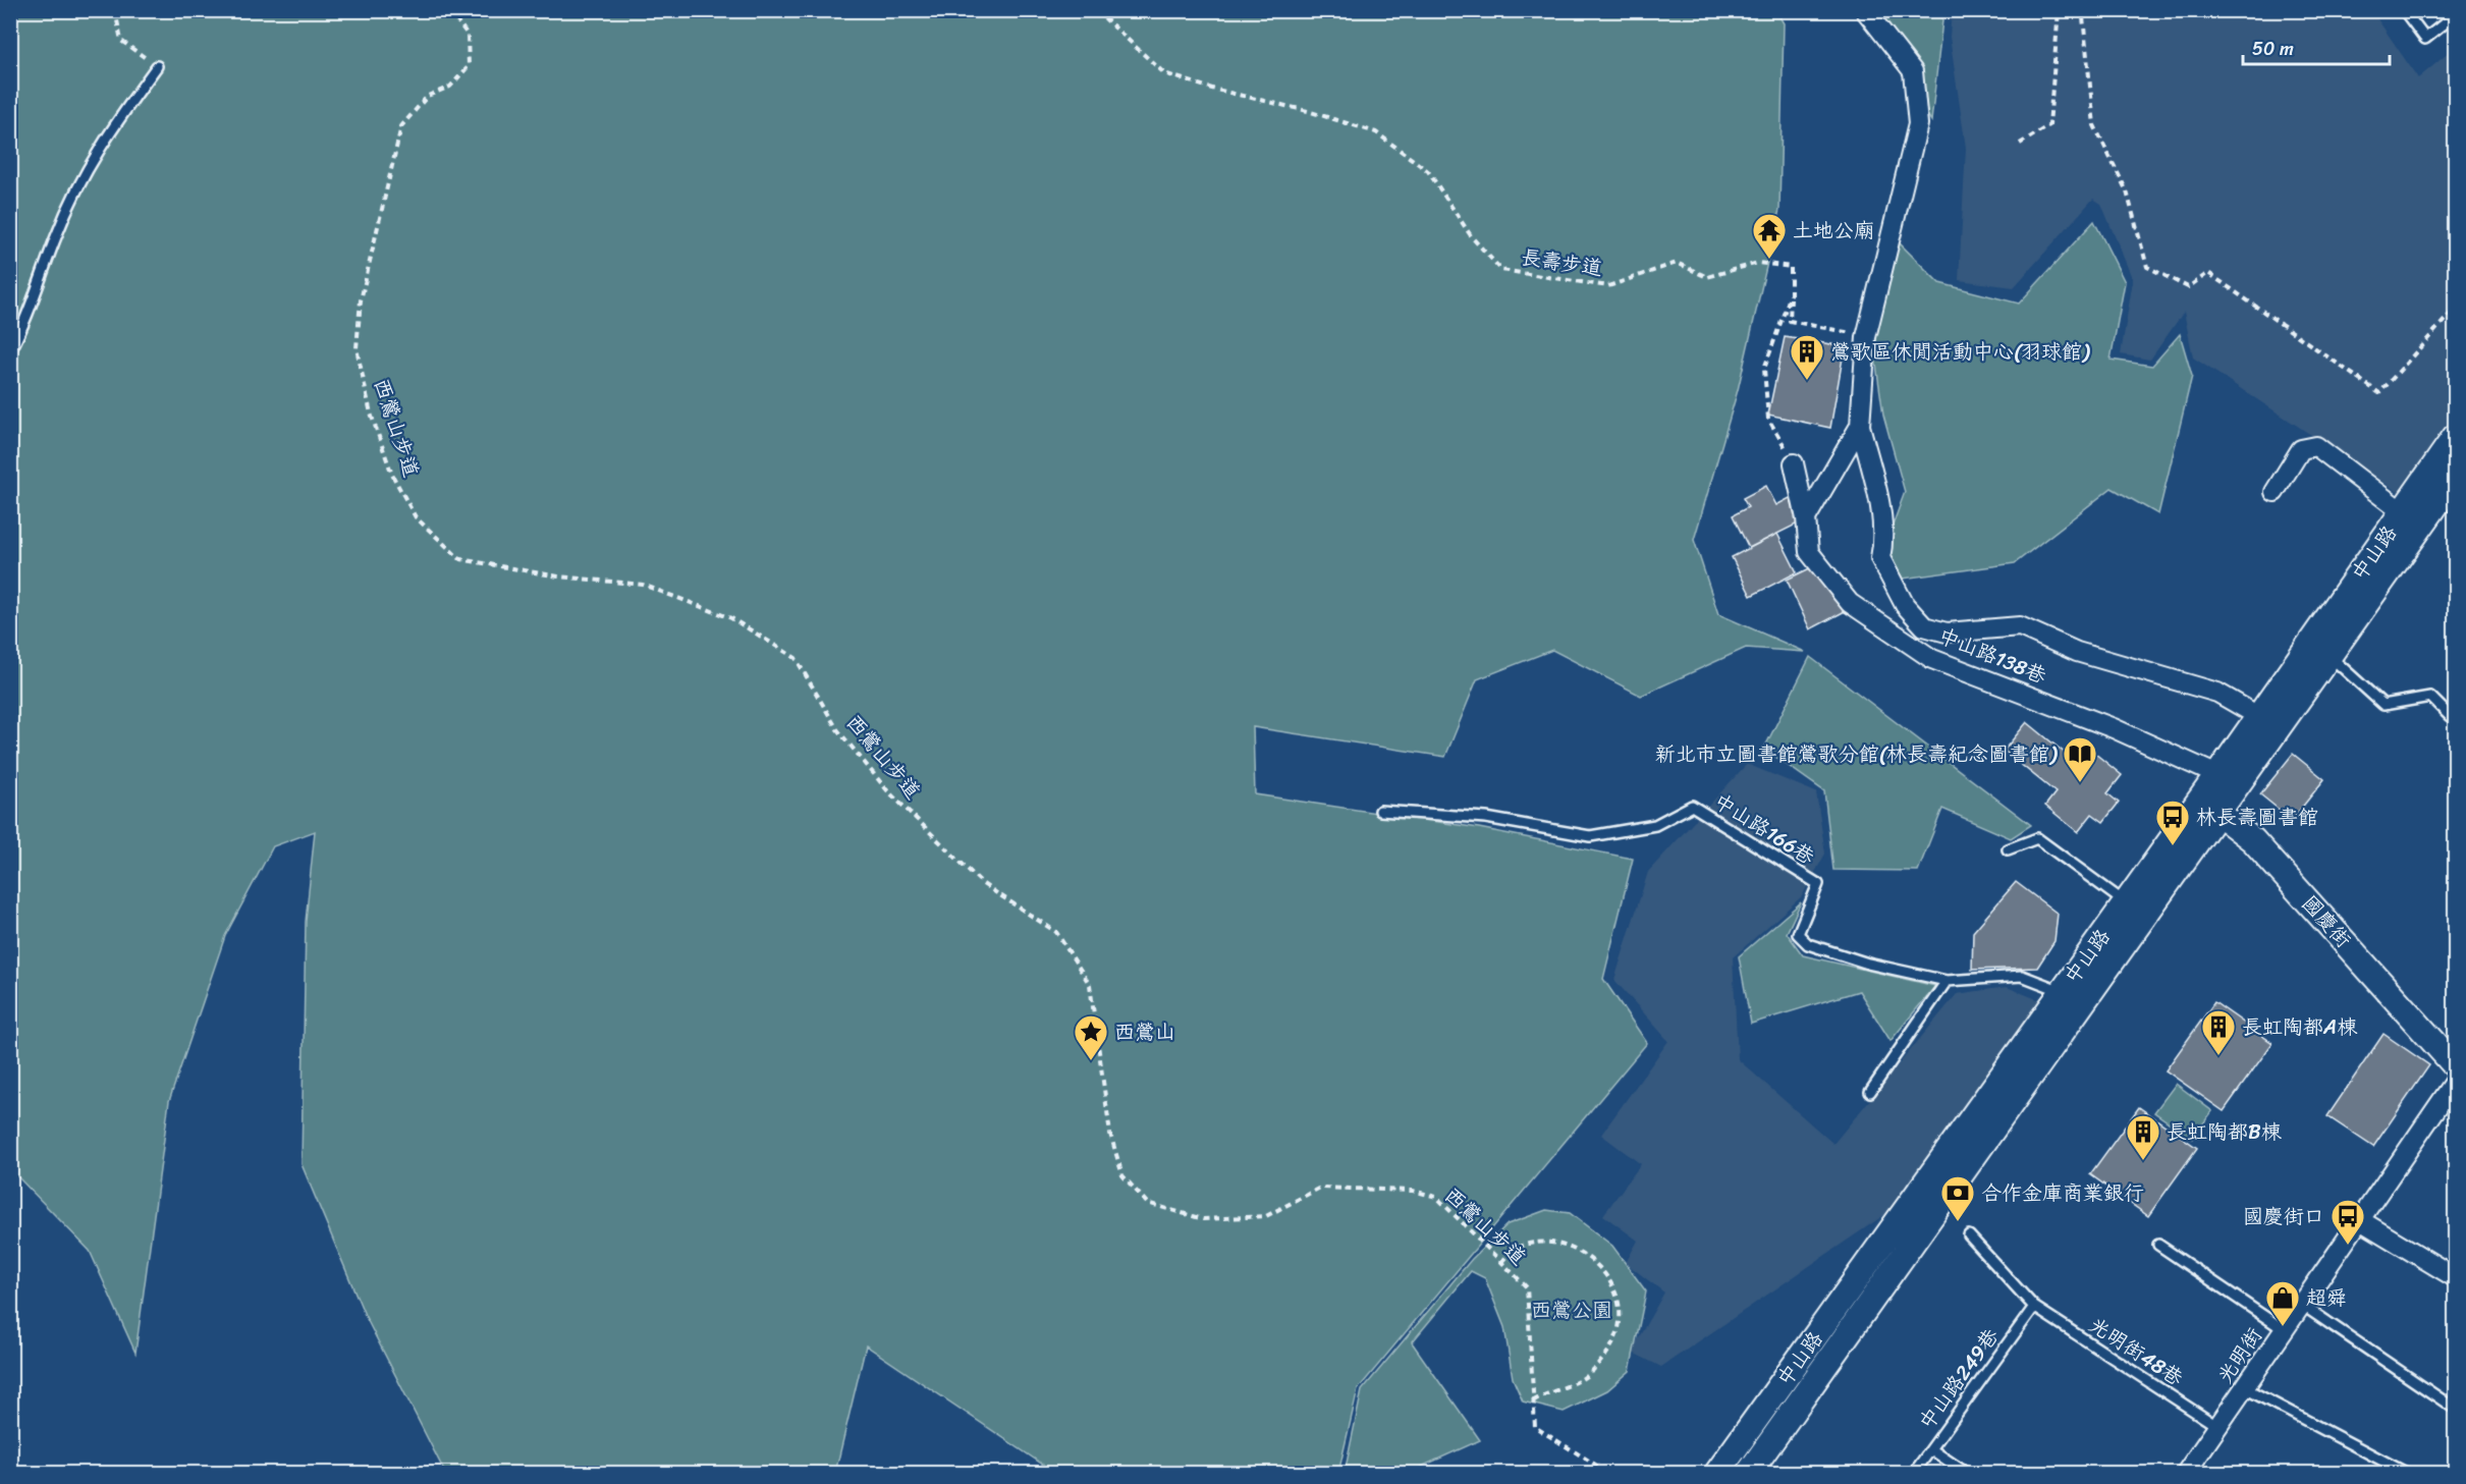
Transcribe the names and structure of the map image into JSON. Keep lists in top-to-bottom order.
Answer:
{
  "streets": {
    "street": [
      "中山路",
      "中山路138巷",
      "國慶街",
      "光明街"
    ],
    "lane": ["中山路166巷", "光明街48巷", "中山路249巷"],
    "path": ["長壽步道", "西鶯山步道"]
  },
  "crossings": [
    ["長壽步道", "中山路138巷"],
    ["中山路", "中山路138巷"],
    ["中山路", "中山路166巷"],
    ["中山路", "國慶街"],
    ["光明街48巷", "光明街"],
    ["光明街48巷", "中山路249巷"]
  ],
  "parks": ["西鶯公園"],
  "places": {
    "temple": ["土地公廟"],
    "building": ["鶯歌區休閒活動中心(羽球館)", "長虹陶都A棟", "長虹陶都B棟"],
    "library": ["新北市立圖書館鶯歌分館(林長壽紀念圖書館)"],
    "bus stop": ["林長壽圖書館", "國慶街口"],
    "place": ["西鶯山"],
    "bank": ["合作金庫商業銀行"],
    "shop": ["超舜"]
  },
  "scale_bar": "50 m"
}
